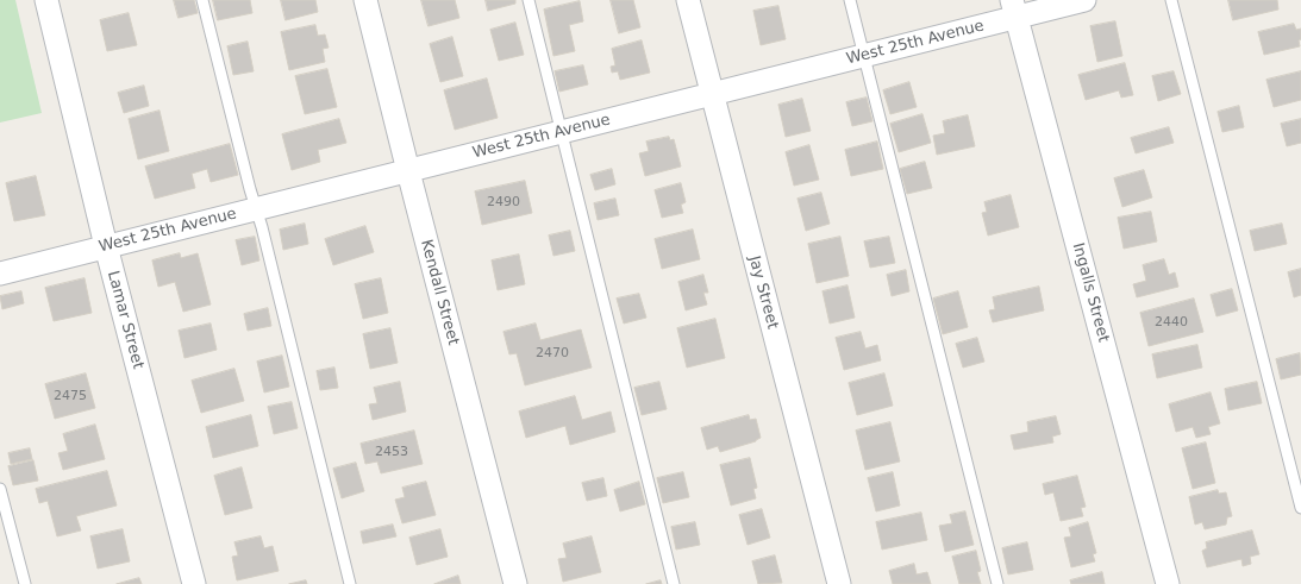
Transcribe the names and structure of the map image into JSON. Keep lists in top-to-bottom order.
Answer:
{
  "streets": {
    "street": [
      "West 25th Avenue",
      "Kendall Street",
      "Jay Street",
      "Ingalls Street",
      "Lamar Street"
    ]
  },
  "crossings": [
    ["West 25th Avenue", "Kendall Street"],
    ["West 25th Avenue", "Jay Street"],
    ["West 25th Avenue", "Ingalls Street"],
    ["West 25th Avenue", "Lamar Street"]
  ],
  "house_numbers": [
    "2490",
    "2440",
    "2470",
    "2475",
    "2453"
  ]
}
